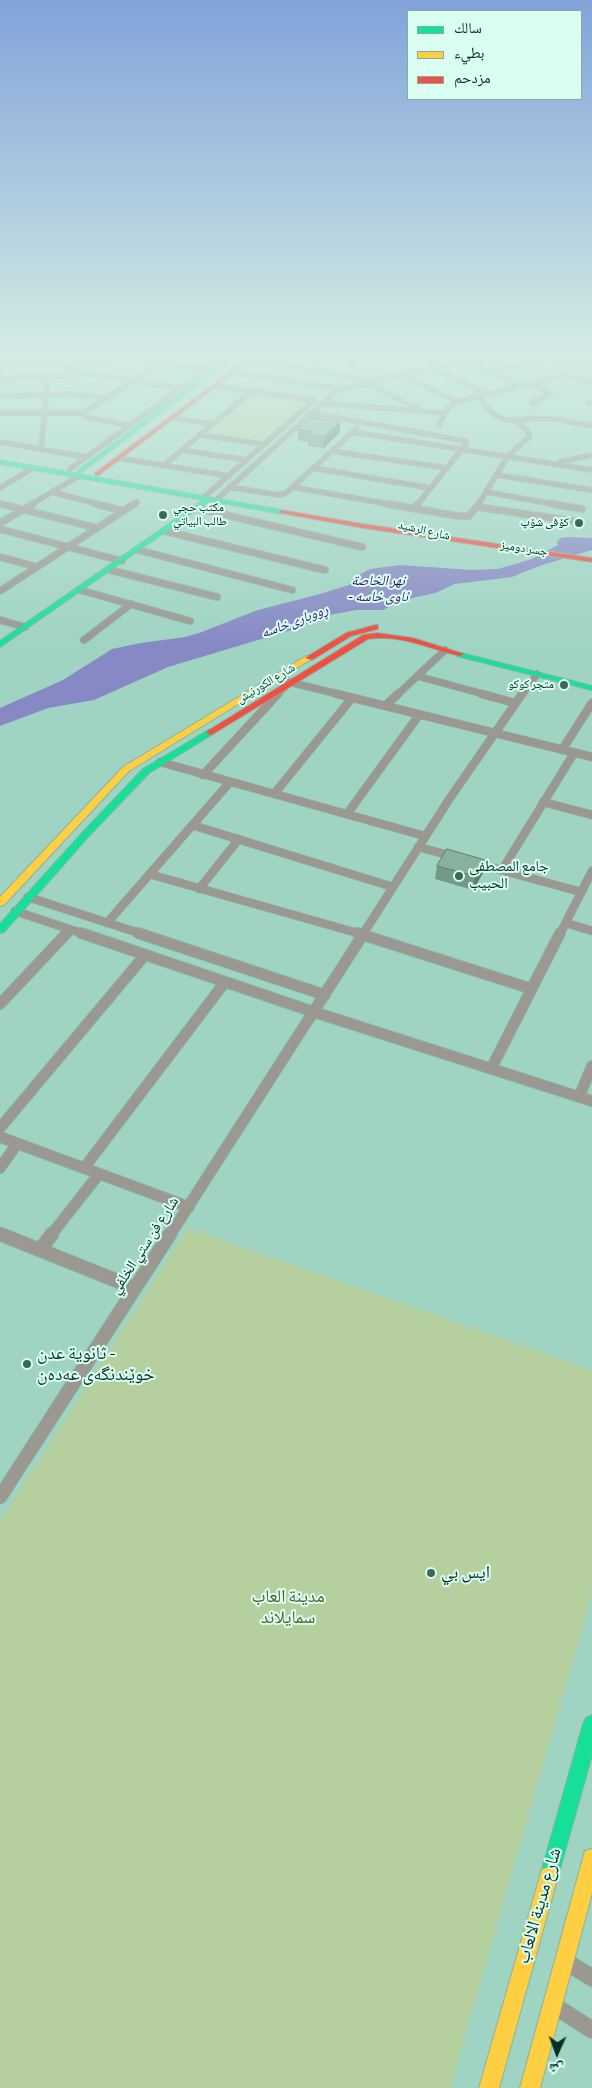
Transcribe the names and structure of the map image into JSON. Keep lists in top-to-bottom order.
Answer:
{
  "streets": {
    "main road": [
      "شارع الرشيد",
      "جسر دوميز",
      "شارع الكورنيش",
      "شارع مدينة الالعاب"
    ],
    "street": ["شارع فن ستي الخلفي"]
  },
  "crossings": [
    ["شارع الرشيد", "جسر دوميز"],
    ["شارع الكورنيش", "شارع فن ستي الخلفي"]
  ],
  "water": ["نهر الخاصة - ئاوی خاسە", "ڕووباری خاسە"],
  "parks": ["مدينة العاب سمايلاند"],
  "places": [
    "مكتب حجي طالب البياتي",
    "کۆفی شۆپ",
    "متجر كوكو",
    "جامع المصطفى الحبيب",
    "ثانوية عدن - خوێندنگەی عەدەن",
    "ايس بي"
  ],
  "legend": ["سالك", "بطيء", "مزدحم"],
  "north": "bottom"
}
